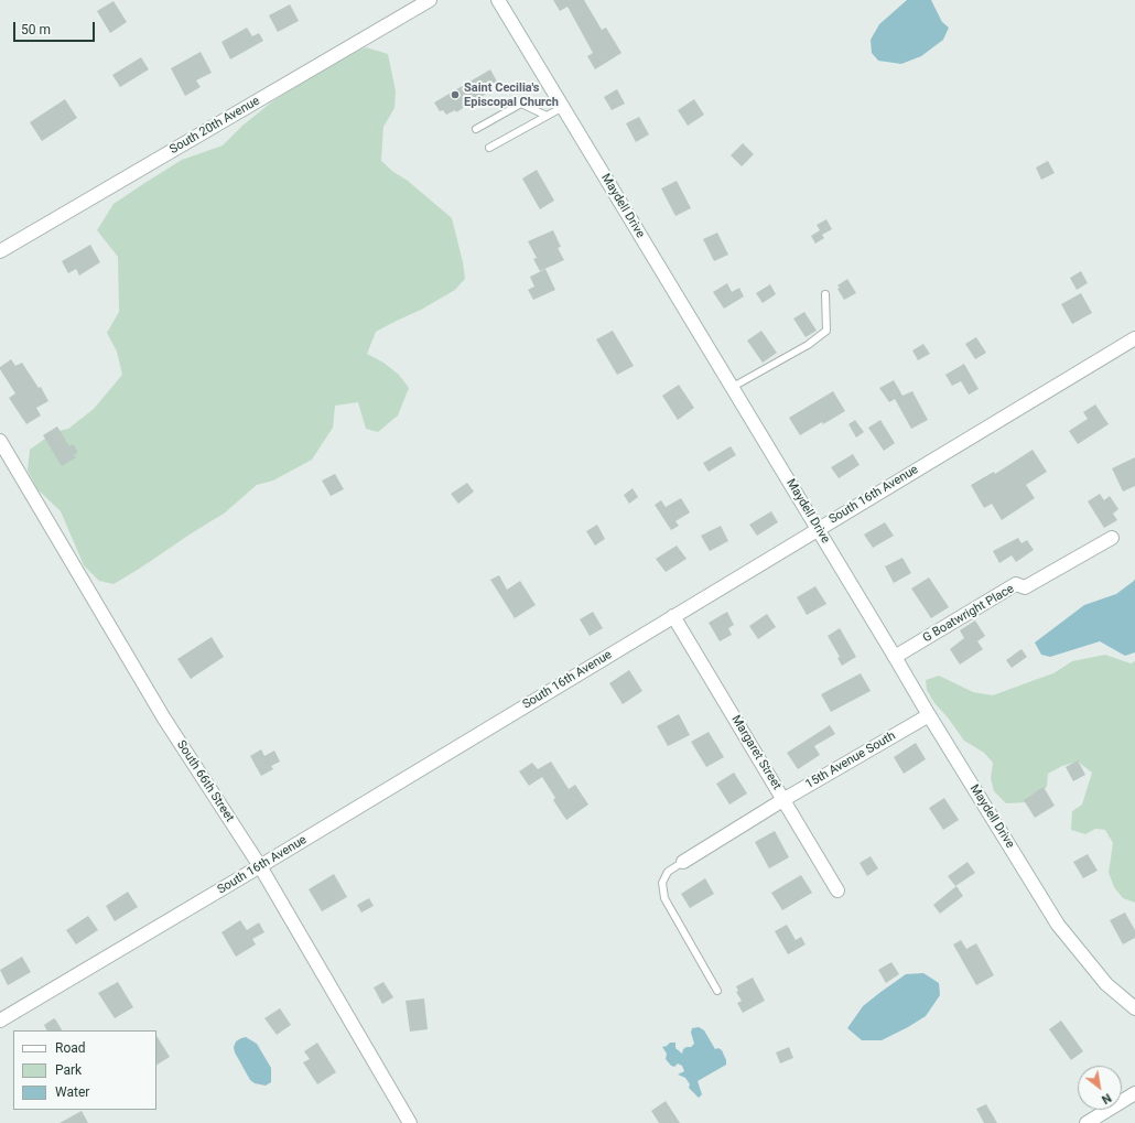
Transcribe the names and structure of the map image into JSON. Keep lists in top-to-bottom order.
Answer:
{
  "streets": {
    "street": [
      "South 20th Avenue",
      "Maydell Drive",
      "South 16th Avenue",
      "G Boatwright Place",
      "Margaret Street",
      "15th Avenue South",
      "South 66th Street"
    ]
  },
  "crossings": [
    ["Maydell Drive", "South 16th Avenue"],
    ["Maydell Drive", "G Boatwright Place"],
    ["Maydell Drive", "15th Avenue South"],
    ["South 16th Avenue", "Margaret Street"],
    ["South 16th Avenue", "South 66th Street"],
    ["Margaret Street", "15th Avenue South"]
  ],
  "places": ["Saint Cecilia's Episcopal Church"],
  "legend": ["Road", "Park", "Water"],
  "scale_bar": "50 m",
  "north": "bottom right"
}
